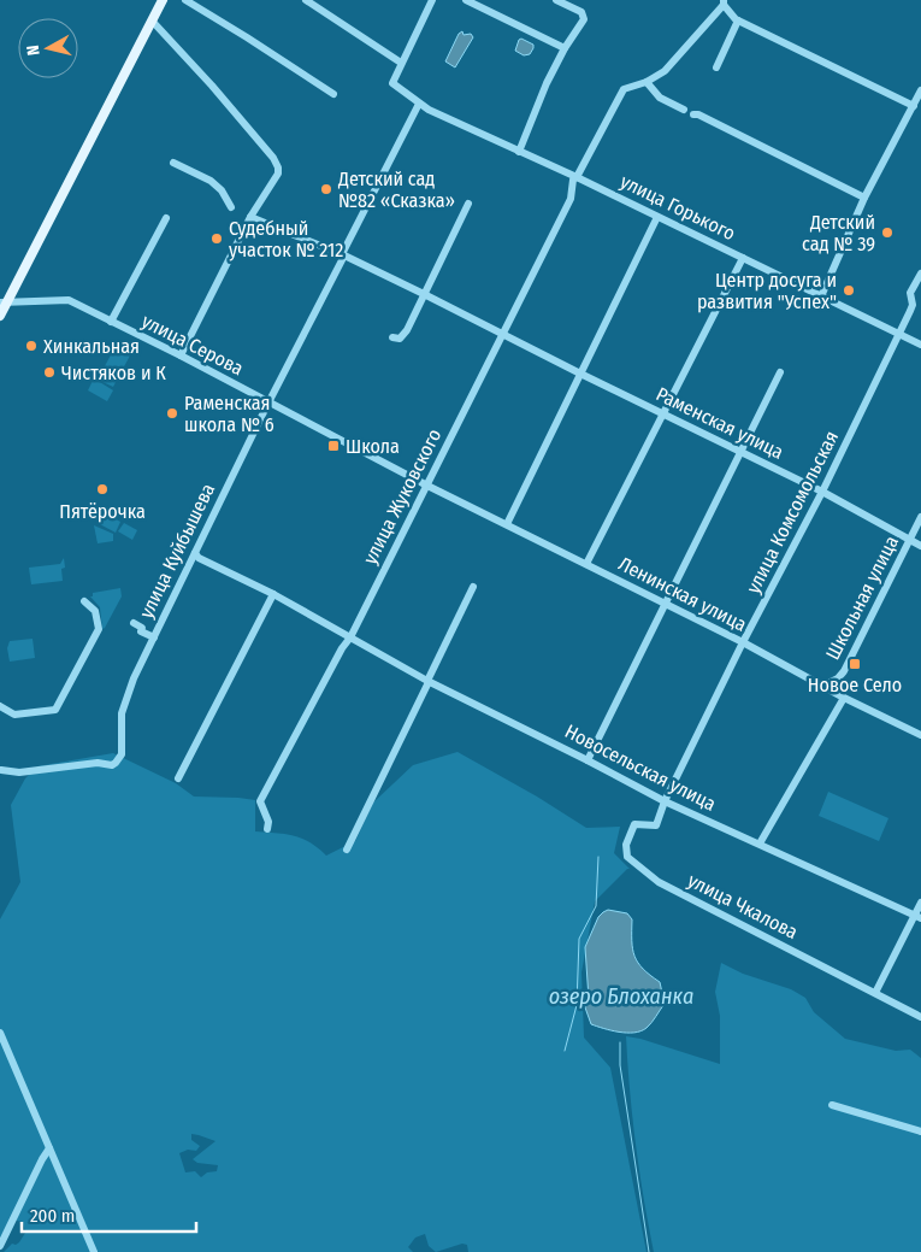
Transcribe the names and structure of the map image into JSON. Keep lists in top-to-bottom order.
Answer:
{
  "streets": {
    "street": [
      "улица Горького",
      "улица Серова",
      "Раменская улица",
      "улица Жуковского",
      "улица Комсомольская",
      "улица Куйбышева",
      "Ленинская улица",
      "Школьная улица",
      "Новосельская улица",
      "улица Чкалова"
    ]
  },
  "crossings": [
    ["улица Горького", "улица Жуковского"],
    ["улица Горького", "улица Комсомольская"],
    ["улица Серова", "улица Жуковского"],
    ["улица Серова", "улица Куйбышева"],
    ["улица Серова", "Ленинская улица"],
    ["Раменская улица", "улица Жуковского"],
    ["Раменская улица", "улица Комсомольская"],
    ["Раменская улица", "улица Куйбышева"],
    ["Раменская улица", "Школьная улица"],
    ["улица Жуковского", "Ленинская улица"],
    ["улица Жуковского", "Новосельская улица"],
    ["улица Комсомольская", "Ленинская улица"],
    ["улица Комсомольская", "Новосельская улица"],
    ["улица Комсомольская", "улица Чкалова"],
    ["улица Куйбышева", "Новосельская улица"],
    ["Ленинская улица", "Школьная улица"],
    ["Новосельская улица", "улица Чкалова"]
  ],
  "water": ["озеро Блоханка"],
  "places": {
    "other": [
      "Детский сад №82 «Сказка»",
      "Детский сад № 39",
      "Судебный участок № 212",
      "Центр досуга и развития \"Успех\"",
      "Хинкальная",
      "Чистяков и К",
      "Раменская школа № 6",
      "Пятёрочка"
    ],
    "transit": ["Школа", "Новое Село"]
  },
  "scale_bar": "200 m",
  "north": "left"
}
